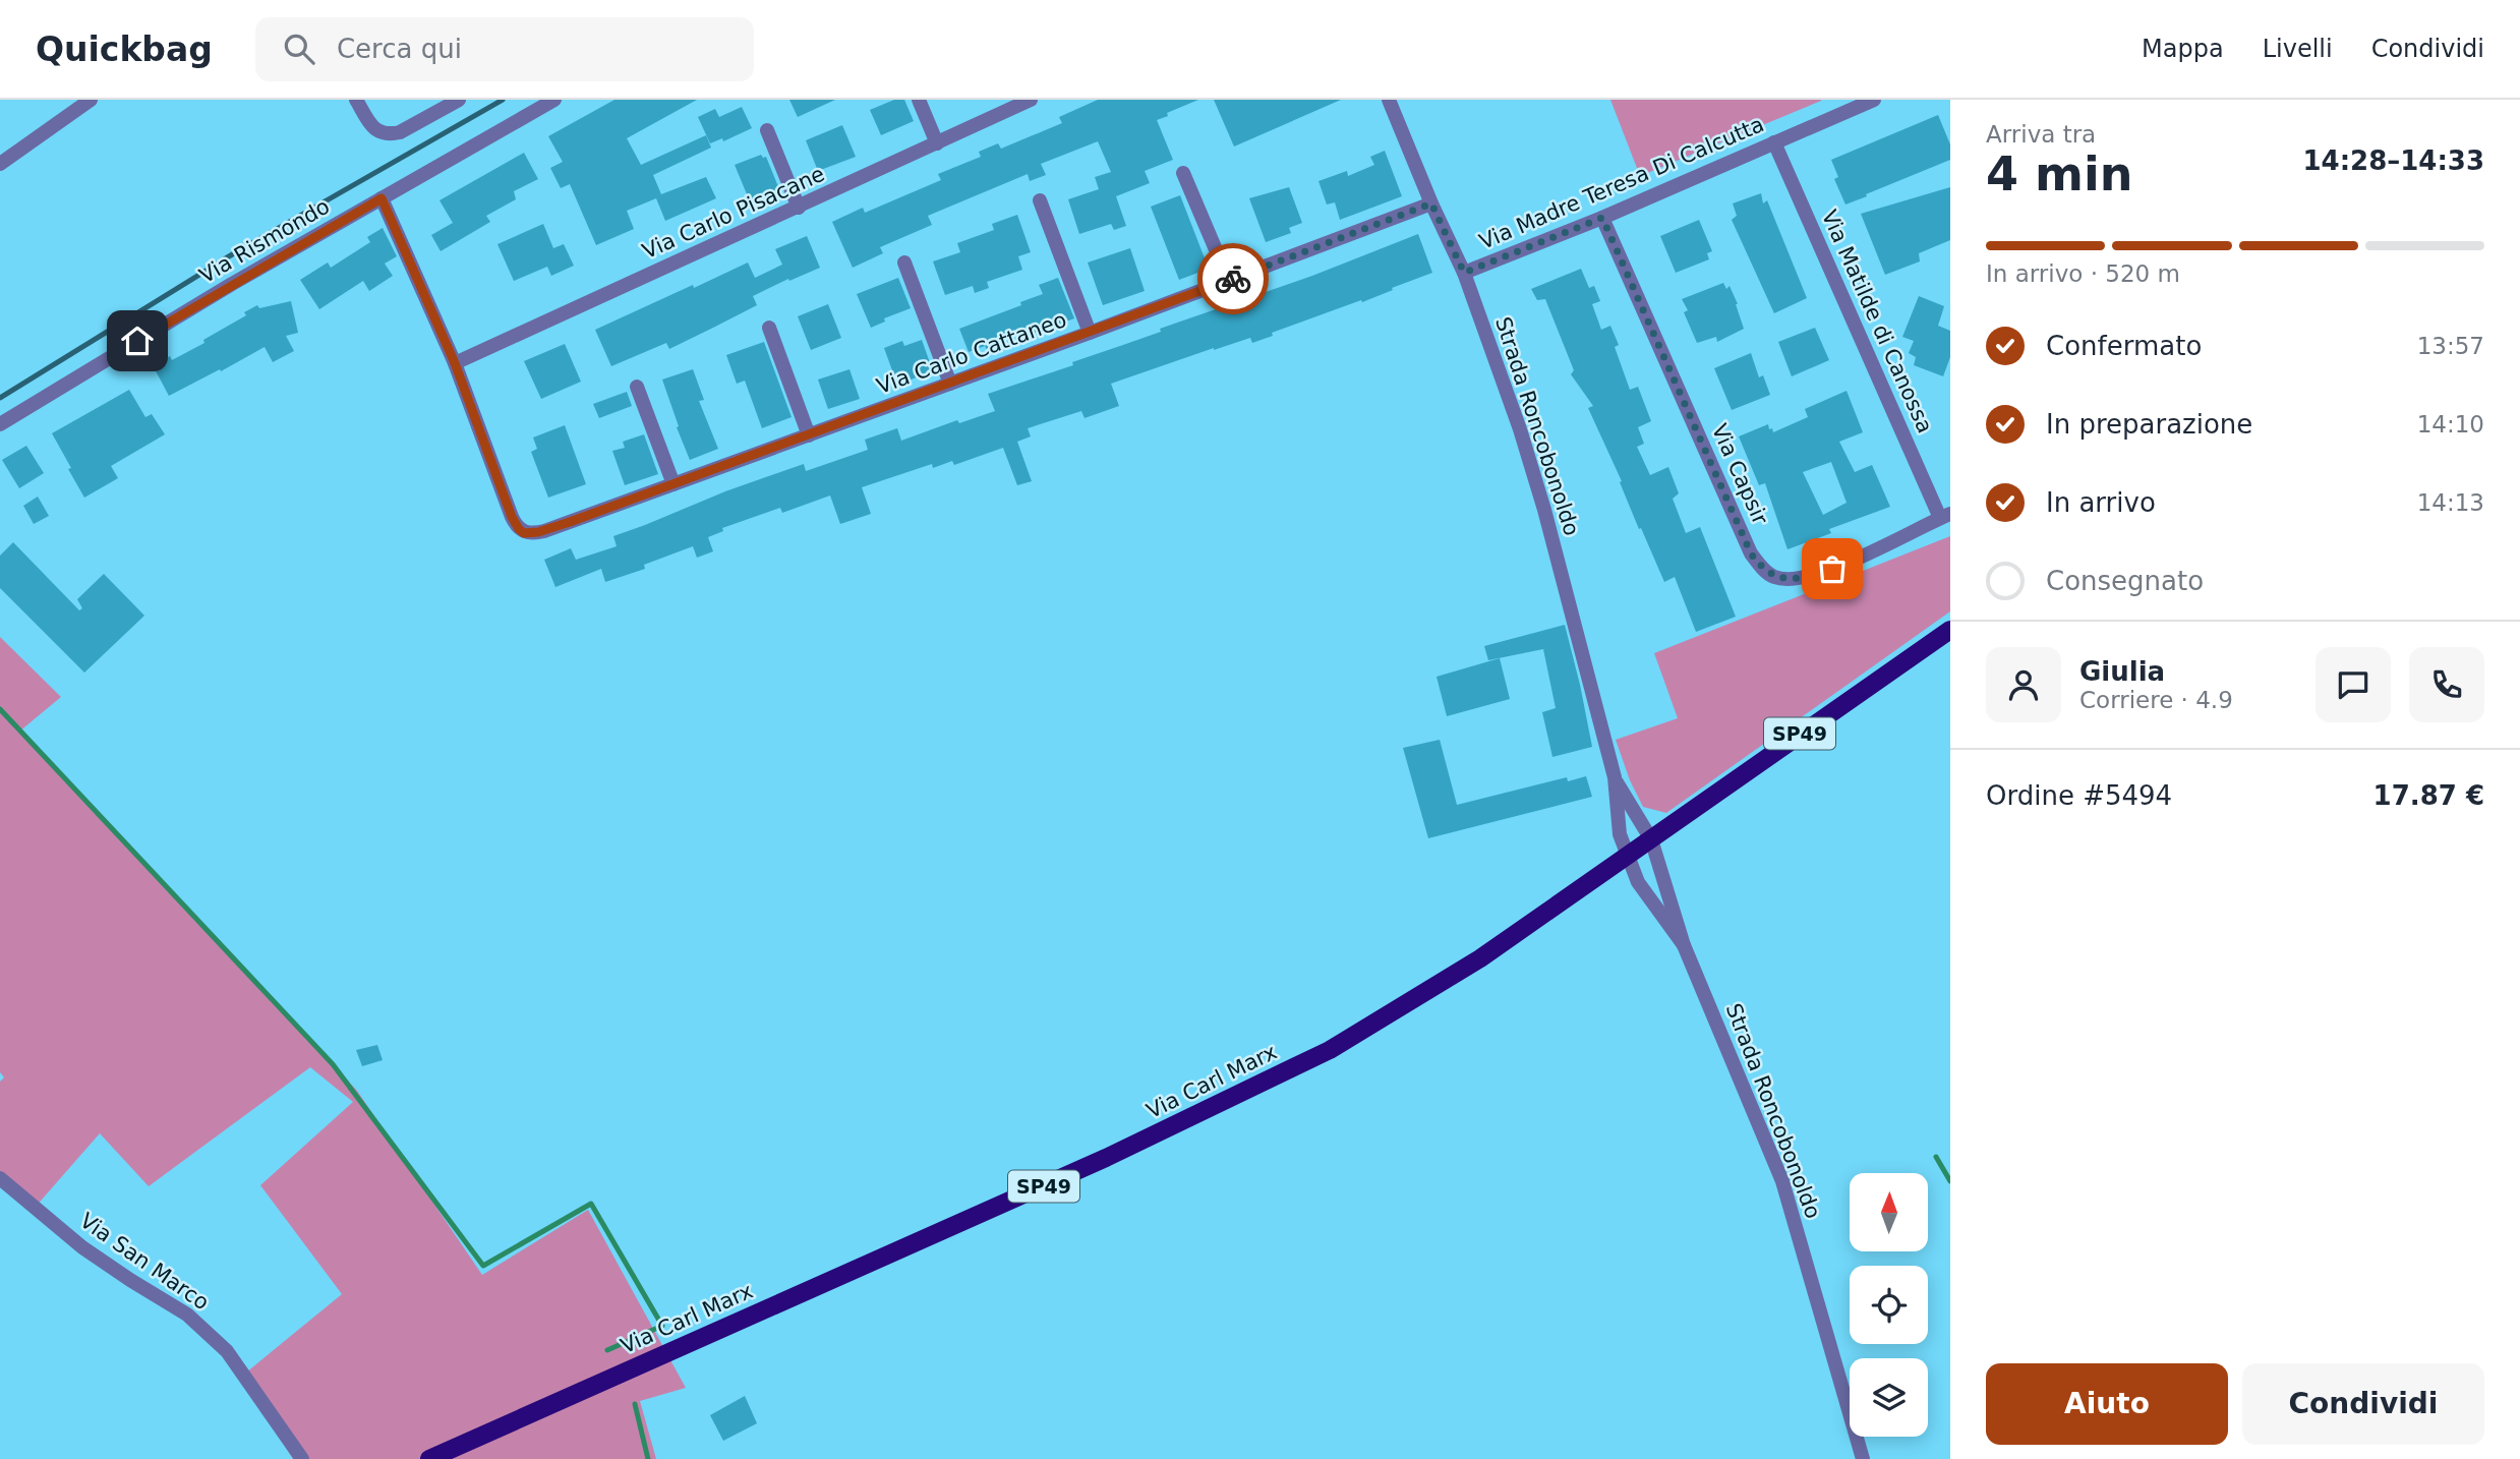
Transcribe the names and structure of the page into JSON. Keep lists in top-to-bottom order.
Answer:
{
  "streets": {
    "main road": ["SP49", "Via Carl Marx"],
    "street": [
      "Via Madre Teresa Di Calcutta",
      "Via Carlo Pisacane",
      "Via Rismondo",
      "Via Matilde di Canossa",
      "Via Carlo Cattaneo",
      "Strada Roncobonoldo",
      "Via Capsir",
      "Via San Marco"
    ]
  },
  "crossings": [
    ["Via Madre Teresa Di Calcutta", "Via Matilde di Canossa"],
    ["Via Madre Teresa Di Calcutta", "Strada Roncobonoldo"],
    ["Via Madre Teresa Di Calcutta", "Via Capsir"],
    ["Via Carlo Pisacane", "Via Carlo Cattaneo"],
    ["Via Matilde di Canossa", "Via Capsir"],
    ["Via Carlo Cattaneo", "Strada Roncobonoldo"],
    ["Strada Roncobonoldo", "Via Carl Marx"]
  ],
  "north": "top",
  "page": {
    "header": "Quickbag",
    "search": "Cerca qui",
    "nav": ["Mappa", "Livelli", "Condividi"],
    "heading": ["4 min", "Arriva tra", "14:28–14:33"],
    "panel": [
      "Giulia",
      "Corriere · 4.9",
      "Ordine #5494",
      "17.87 €"
    ],
    "bar": "In arrivo · 520 m",
    "list": [
      ["Confermato", "13:57"],
      ["In preparazione", "14:10"],
      ["In arrivo", "14:13"],
      "Consegnato"
    ],
    "buttons": ["Aiuto", "Condividi"]
  }
}
